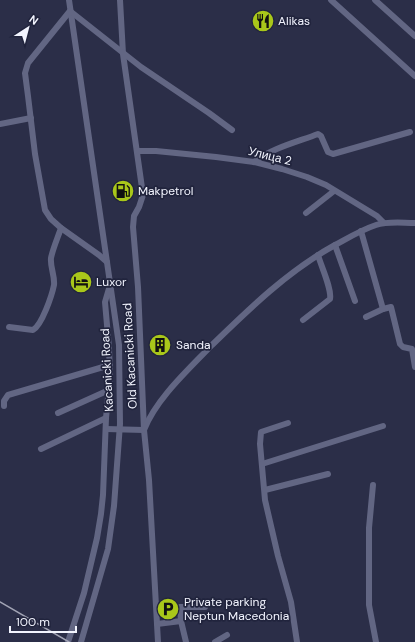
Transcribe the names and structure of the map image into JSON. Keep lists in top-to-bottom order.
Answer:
{
  "streets": {
    "street": ["Улица 2", "Old Kacanicki Road", "Kacanicki Road"]
  },
  "crossings": [
    ["Улица 2", "Old Kacanicki Road"]
  ],
  "places": {
    "restaurant": ["Alikas"],
    "fuel station": ["Makpetrol"],
    "hotel": ["Luxor"],
    "building": ["Sanda"],
    "parking": ["Private parking Neptun Macedonia"]
  },
  "scale_bar": "100 m",
  "north": "top right"
}
